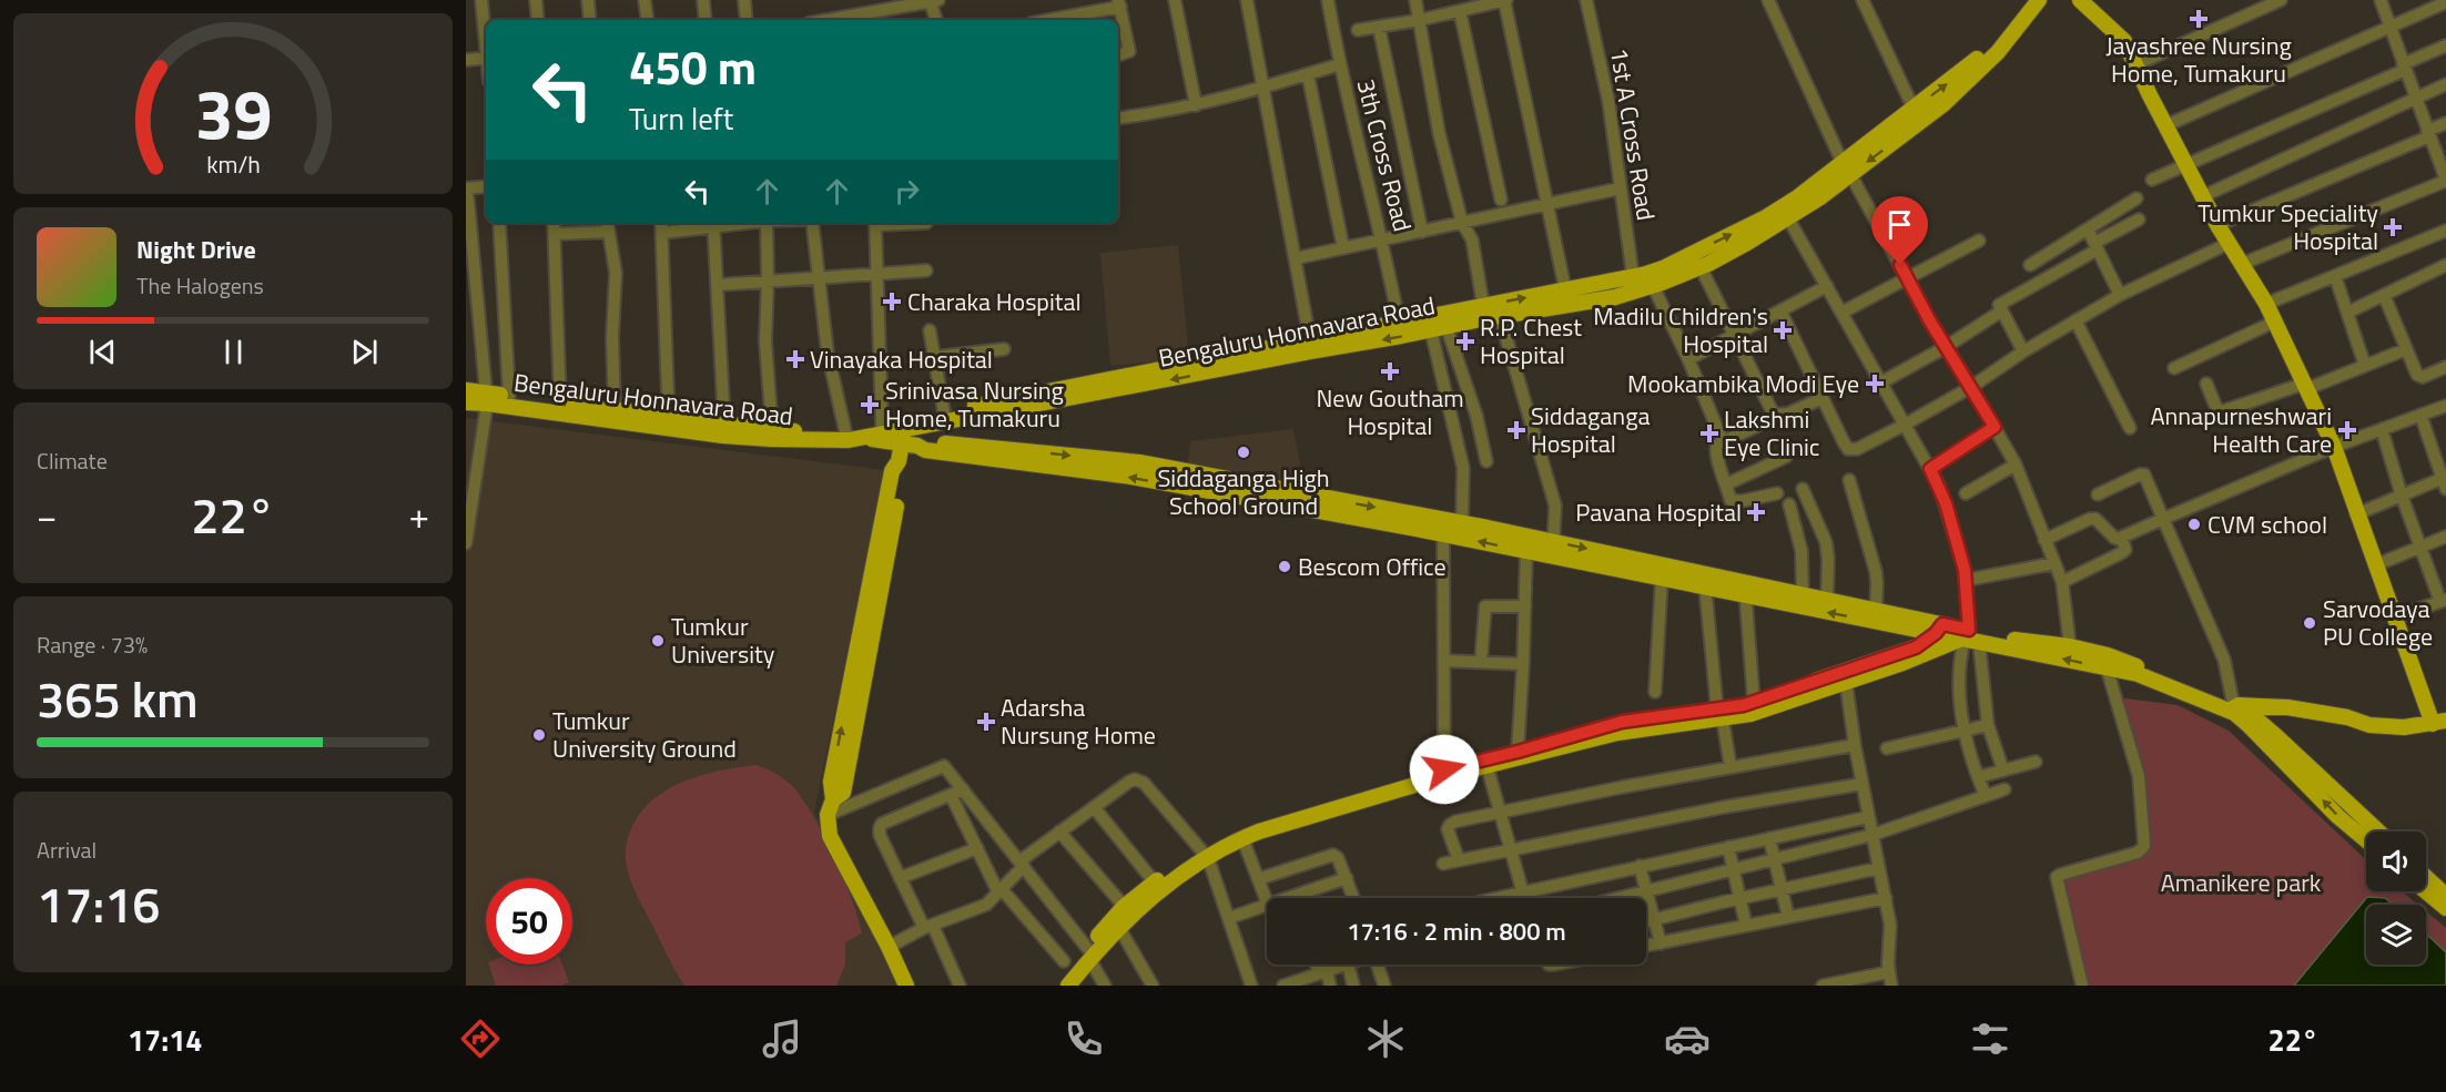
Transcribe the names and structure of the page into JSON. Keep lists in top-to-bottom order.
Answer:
{
  "streets": {
    "main road": ["Bengaluru Honnavara Road"],
    "street": ["1st A Cross Road", "3th Cross Road"]
  },
  "crossings": [
    ["1st A Cross Road", "Bengaluru Honnavara Road"],
    ["3th Cross Road", "Bengaluru Honnavara Road"]
  ],
  "parks": ["Amanikere park"],
  "places": {
    "health": [
      "Jayashree Nursing Home, Tumakuru",
      "Tumkur Speciality Hospital",
      "Charaka Hospital",
      "Madilu Children's Hospital",
      "R.P. Chest Hospital",
      "Vinayaka Hospital",
      "New Goutham Hospital",
      "Mookambika Modi Eye",
      "Srinivasa Nursing Home, Tumakuru",
      "Siddaganga Hospital",
      "Annapurneshwari Health Care",
      "Lakshmi Eye Clinic",
      "Pavana Hospital",
      "Adarsha Nursung Home"
    ],
    "other": [
      "Siddaganga High School Ground",
      "CVM school",
      "Bescom Office",
      "Sarvodaya PU College",
      "Tumkur University",
      "Tumkur University Ground"
    ]
  },
  "page": {
    "turn": ["450 m", "Turn left"],
    "song": ["Night Drive", "The Halogens"],
    "tile": [
      "Climate",
      ["Range · 73%", "365 km"],
      ["Arrival", "17:16"]
    ],
    "heat": ["−", "22°", "+"],
    "limit": "50",
    "trip": "17:16 · 2 min · 800 m",
    "tabs": ["17:14", "22°"],
    "gauge": ["39", "km/h"]
  }
}
